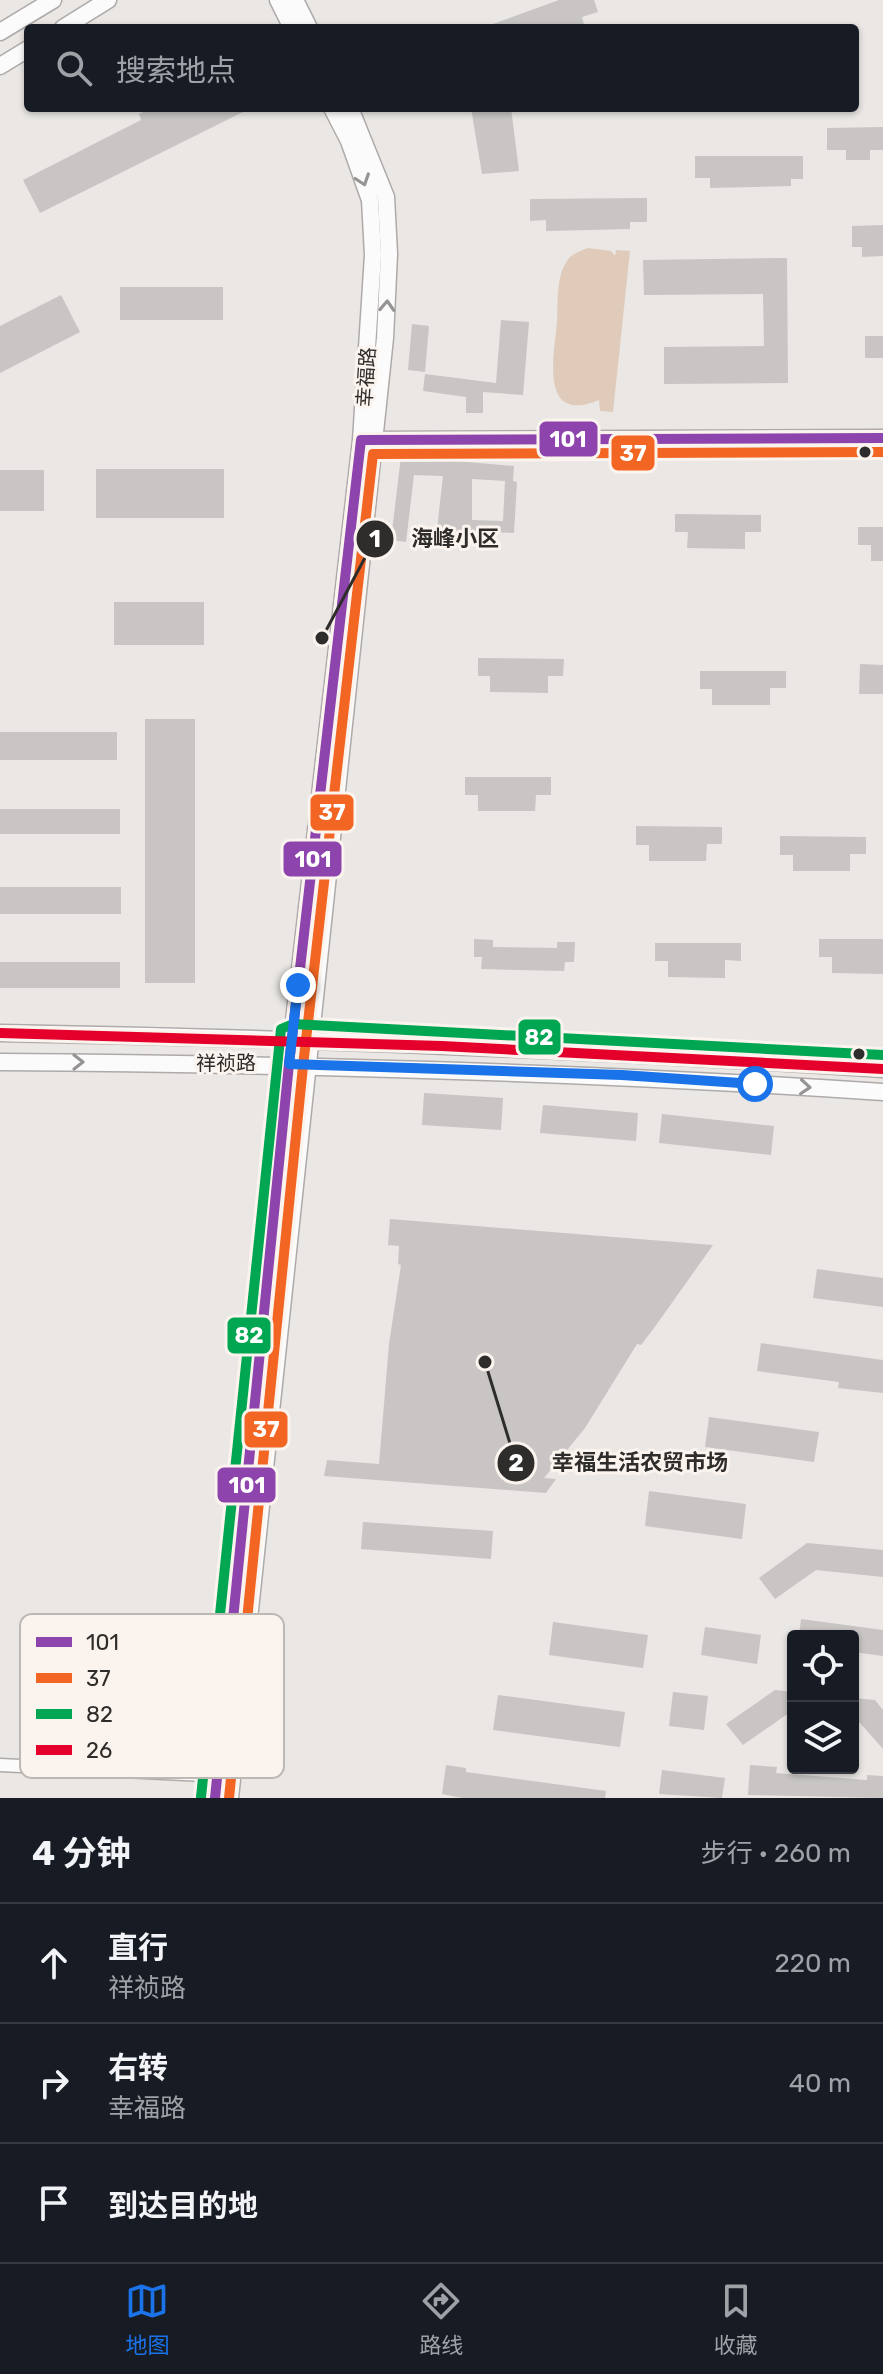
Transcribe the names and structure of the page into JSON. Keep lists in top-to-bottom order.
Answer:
{
  "streets": {
    "main road": ["幸福路", "祥祯路"]
  },
  "crossings": [
    ["幸福路", "祥祯路"]
  ],
  "places": ["海峰小区", "幸福生活农贸市场"],
  "lines": [
    "transit line 101",
    "transit line 37",
    "transit line 82",
    "transit line 26"
  ],
  "legend": [
    "101",
    "37",
    "82",
    "26"
  ],
  "page": {
    "search": "搜索地点",
    "heading": ["4 分钟", "步行 · 260 m"],
    "list": [
      ["直行", "祥祯路", "220 m"],
      ["右转", "幸福路", "40 m"],
      "到达目的地"
    ],
    "nav": ["地图", "路线", "收藏"]
  }
}
